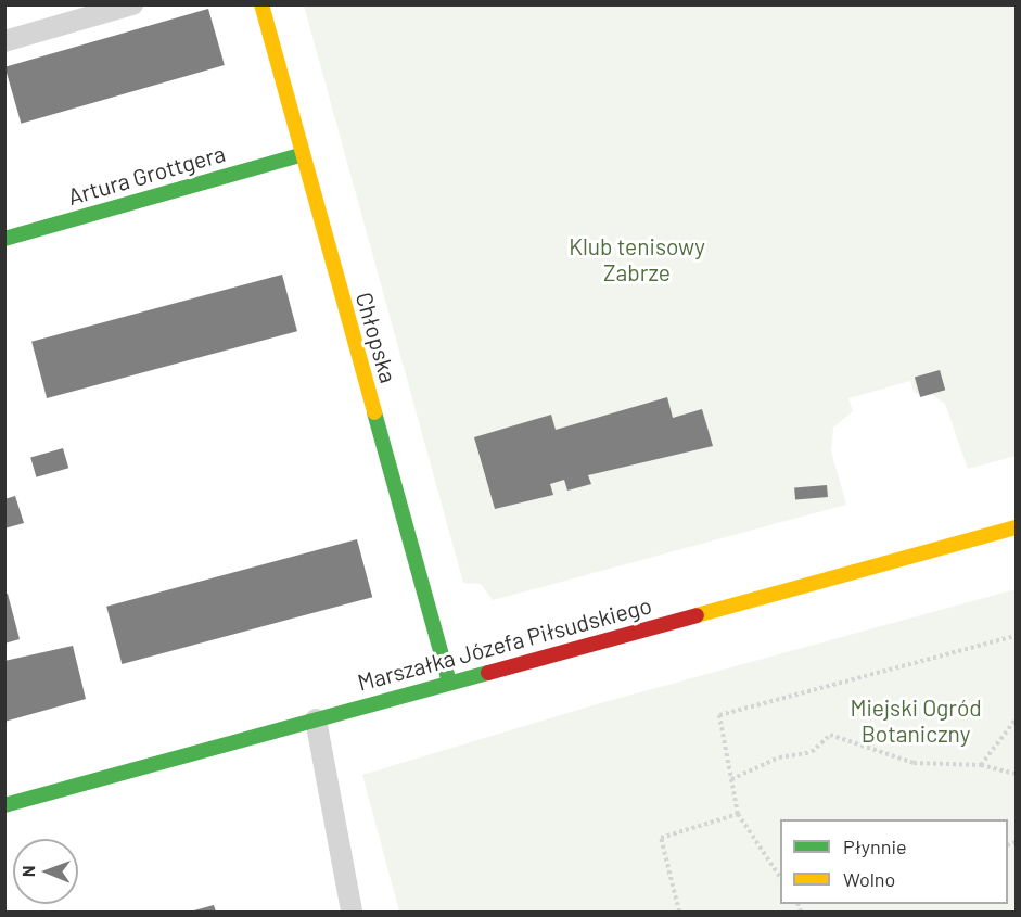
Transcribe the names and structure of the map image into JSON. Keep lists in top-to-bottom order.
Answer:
{
  "streets": {
    "street": ["Artura Grottgera", "Chłopska", "Marszałka Józefa Piłsudskiego"]
  },
  "crossings": [
    ["Artura Grottgera", "Chłopska"],
    ["Chłopska", "Marszałka Józefa Piłsudskiego"]
  ],
  "parks": ["Klub tenisowy Zabrze", "Miejski Ogród Botaniczny"],
  "legend": ["Płynnie", "Wolno"],
  "north": "left"
}
